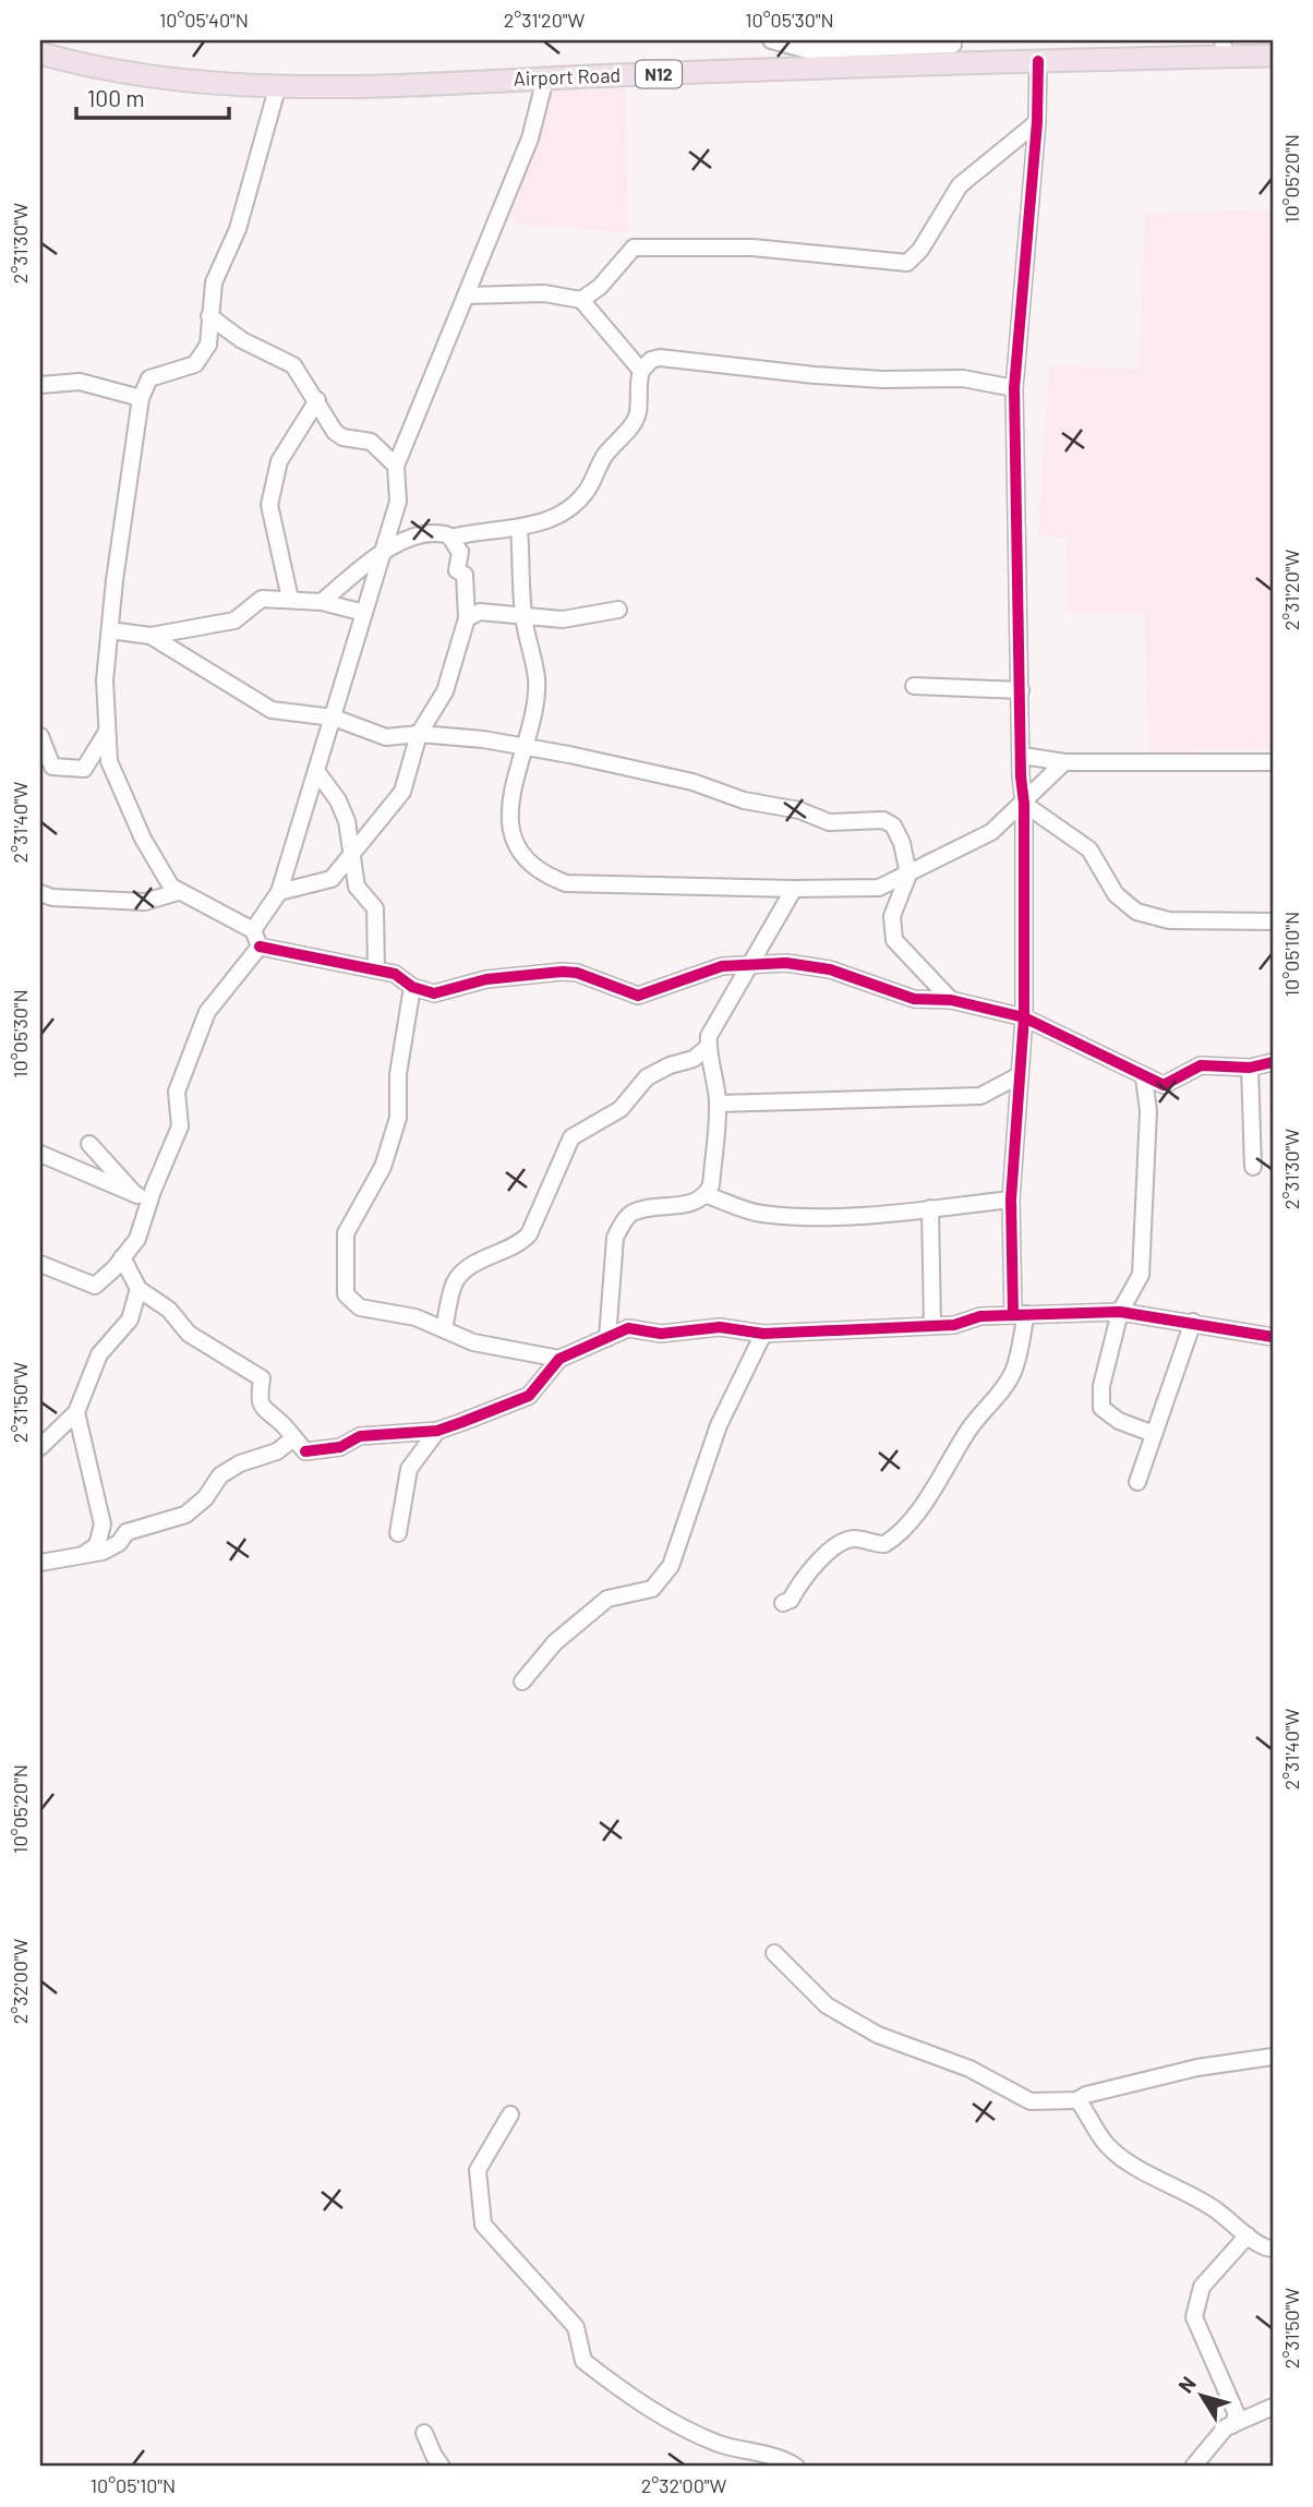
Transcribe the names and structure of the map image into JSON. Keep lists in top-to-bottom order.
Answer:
{
  "streets": {
    "highway": ["N12", "Airport Road"]
  },
  "scale_bar": "100 m",
  "north": "top left",
  "coordinates": [
    "10°05'40\"N",
    "2°31'20\"W",
    "10°05'30\"N",
    "10°05'20\"N",
    "2°31'30\"W",
    "2°31'40\"W",
    "10°05'10\"N",
    "2°31'50\"W",
    "2°32'00\"W"
  ]
}
